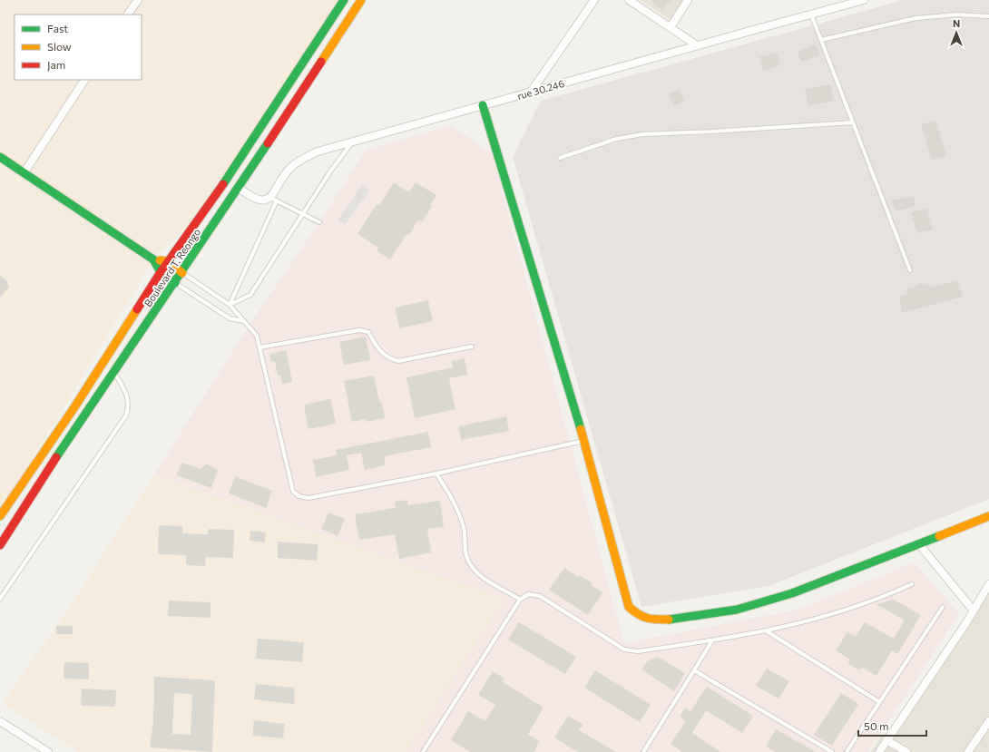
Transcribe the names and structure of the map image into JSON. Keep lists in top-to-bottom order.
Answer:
{
  "streets": {
    "main road": ["Boulevard T. Reongo"],
    "street": ["rue 30.246"]
  },
  "legend": ["Fast", "Slow", "Jam"],
  "scale_bar": "50 m",
  "north": "top"
}
